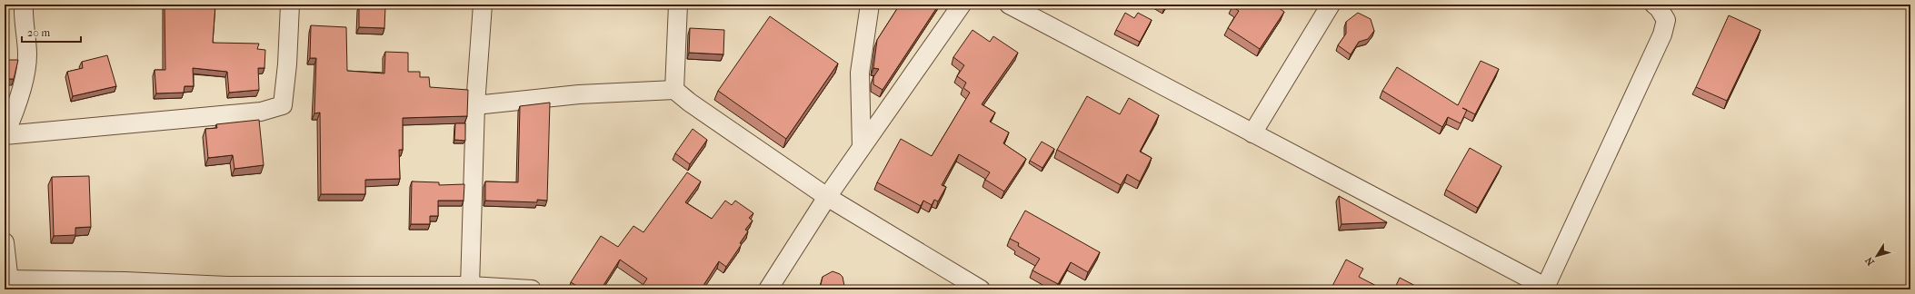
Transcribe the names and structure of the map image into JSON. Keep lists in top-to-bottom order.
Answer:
{
  "scale_bar": "20 m",
  "north": "bottom left"
}
